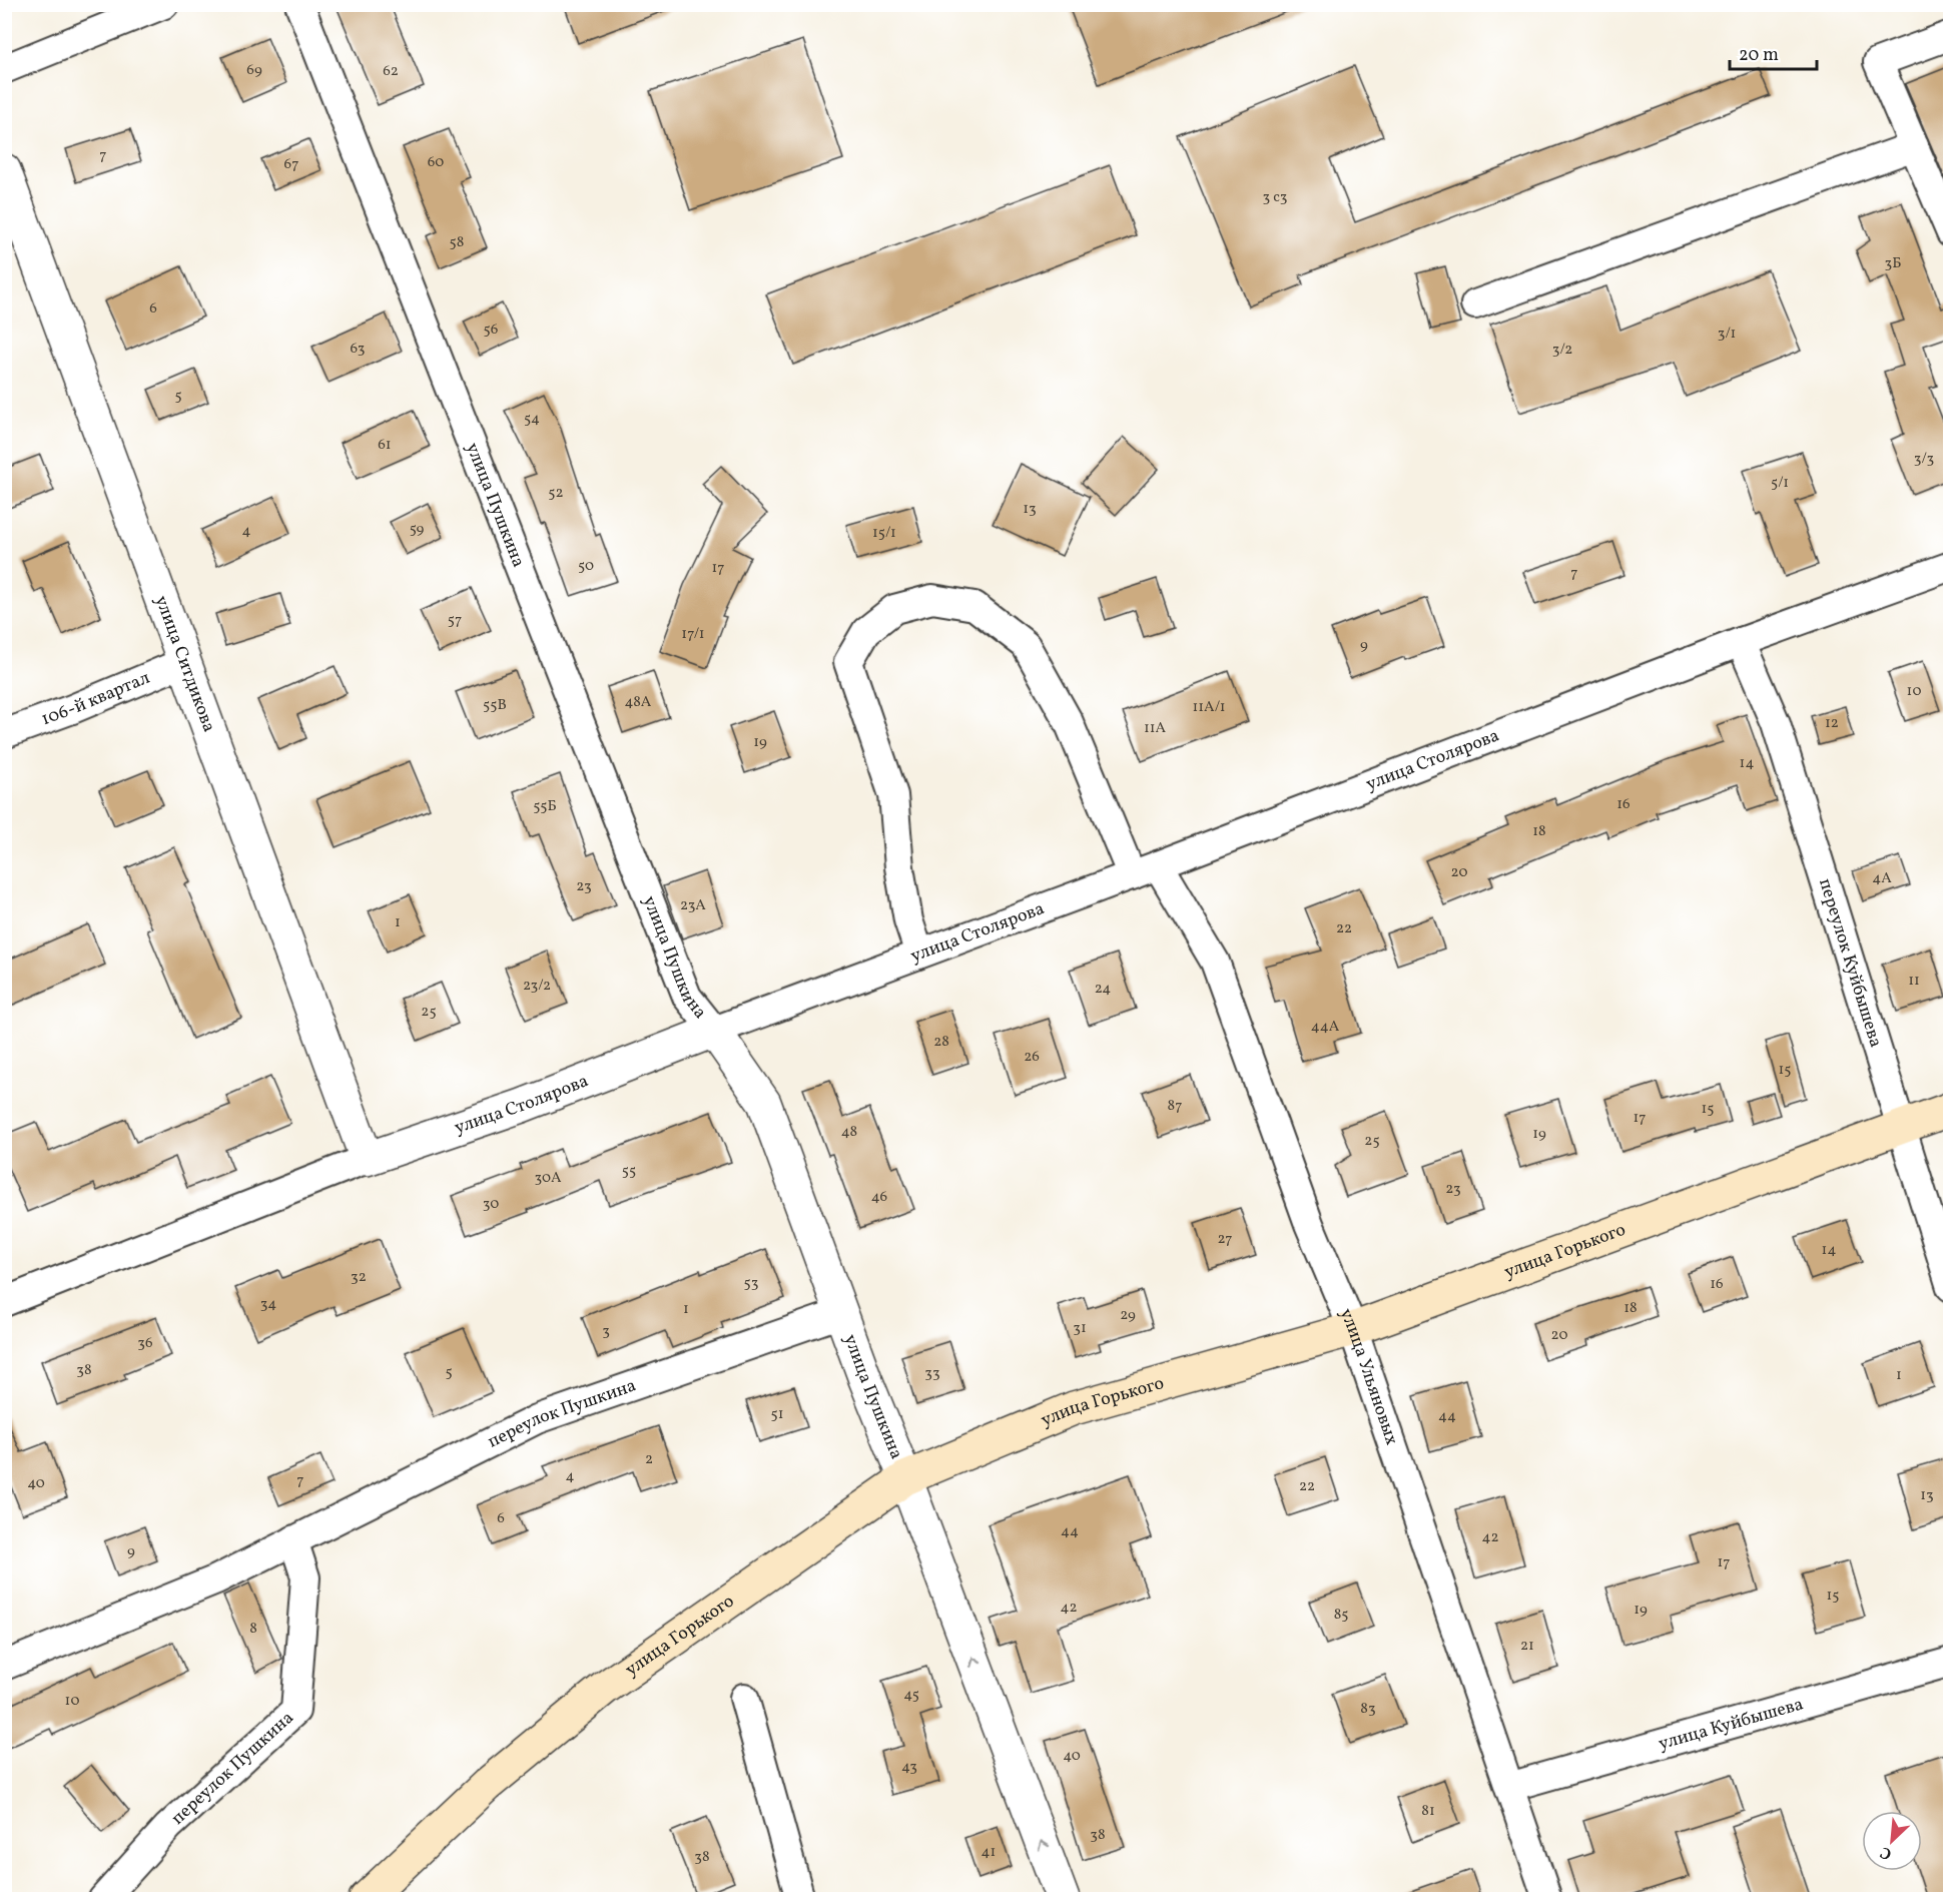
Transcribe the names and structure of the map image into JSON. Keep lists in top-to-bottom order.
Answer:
{
  "streets": {
    "main road": ["улица Горького"],
    "street": [
      "улица Пушкина",
      "улица Ситдикова",
      "106-й квартал",
      "улица Столярова",
      "переулок Куйбышева",
      "улица Ульяновых",
      "переулок Пушкина",
      "улица Куйбышева"
    ]
  },
  "crossings": [
    ["улица Пушкина", "улица Столярова"],
    ["улица Пушкина", "улица Горького"],
    ["улица Пушкина", "переулок Пушкина"],
    ["улица Ситдикова", "106-й квартал"],
    ["улица Ситдикова", "улица Столярова"],
    ["улица Столярова", "переулок Куйбышева"],
    ["улица Столярова", "улица Ульяновых"],
    ["переулок Куйбышева", "улица Горького"],
    ["улица Горького", "улица Ульяновых"],
    ["улица Ульяновых", "улица Куйбышева"]
  ],
  "house_numbers": [
    "69",
    "62",
    "7",
    "60",
    "67",
    "3 с3",
    "58",
    "3Б",
    "6",
    "56",
    "3/1",
    "63",
    "3/2",
    "5",
    "54",
    "61",
    "3/3",
    "5/1",
    "52",
    "13",
    "59",
    "4",
    "15/1",
    "50",
    "17",
    "7",
    "57",
    "17/1",
    "9",
    "10",
    "48А",
    "55В",
    "11А/1",
    "12",
    "11А",
    "19",
    "14",
    "16",
    "55Б",
    "18",
    "20",
    "4А",
    "23",
    "23А",
    "1",
    "22",
    "11",
    "23/2",
    "24",
    "25",
    "44А",
    "28",
    "26",
    "15",
    "87",
    "15",
    "17",
    "48",
    "19",
    "25",
    "55",
    "30А",
    "23",
    "46",
    "30",
    "27",
    "14",
    "32",
    "53",
    "16",
    "34",
    "18",
    "1",
    "29",
    "31",
    "3",
    "20",
    "36",
    "38",
    "5",
    "33",
    "1",
    "51",
    "44",
    "2",
    "4",
    "7",
    "40",
    "22",
    "13",
    "6",
    "44",
    "42",
    "9",
    "17",
    "15",
    "42",
    "19",
    "85",
    "8",
    "21",
    "45",
    "10",
    "83",
    "40",
    "43",
    "81",
    "38",
    "41",
    "38"
  ],
  "scale_bar": "20 m",
  "north": "bottom left"
}
